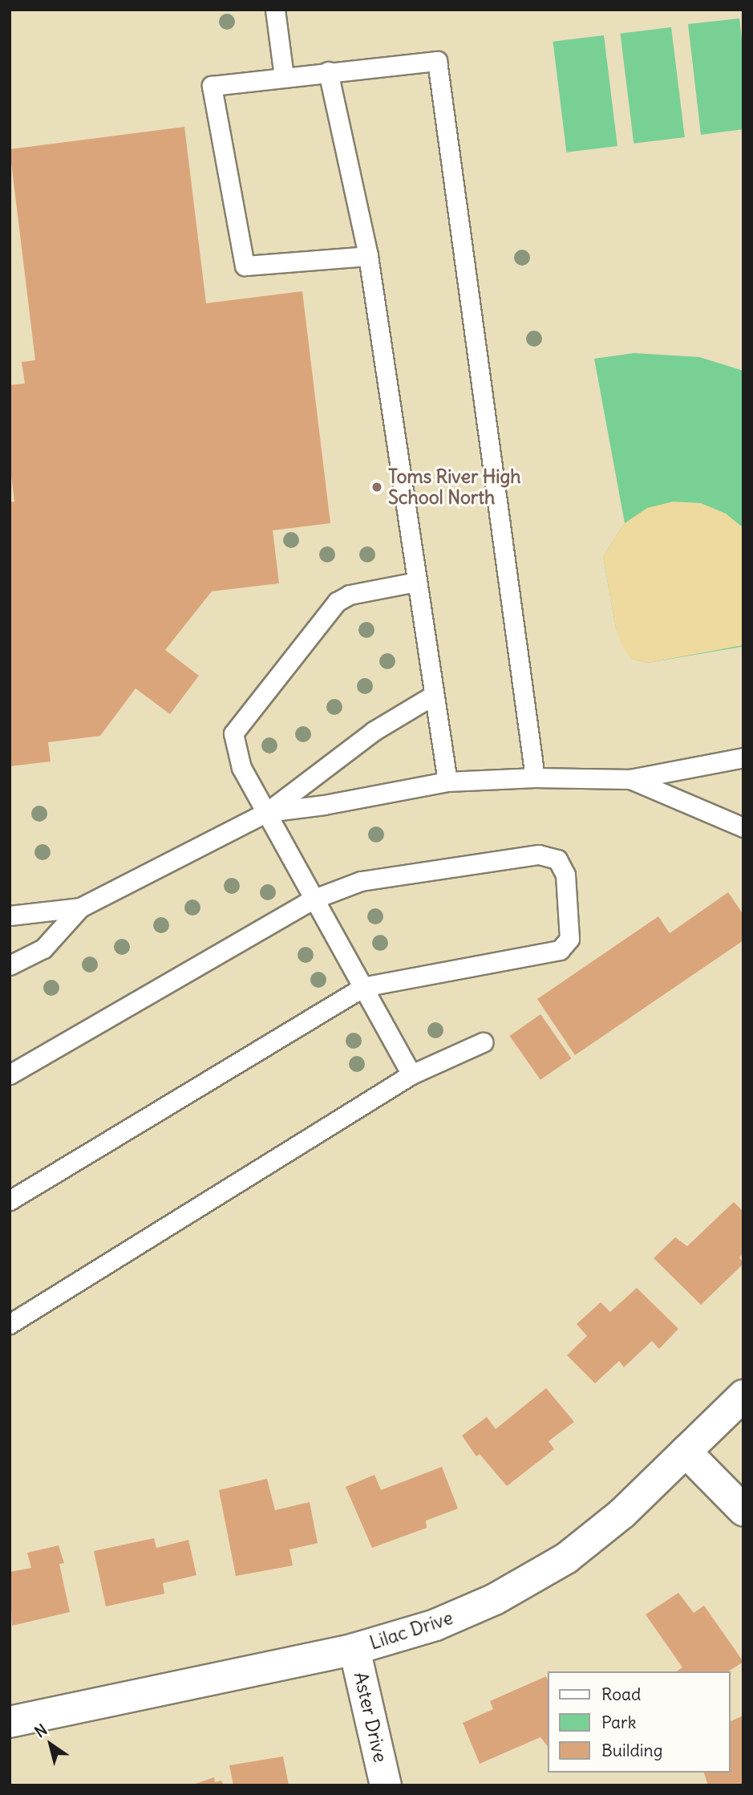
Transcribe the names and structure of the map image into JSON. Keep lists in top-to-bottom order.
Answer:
{
  "streets": {
    "street": ["Lilac Drive", "Aster Drive"]
  },
  "crossings": [
    ["Lilac Drive", "Aster Drive"]
  ],
  "places": ["Toms River High School North"],
  "legend": ["Road", "Park", "Building"],
  "north": "top left"
}
